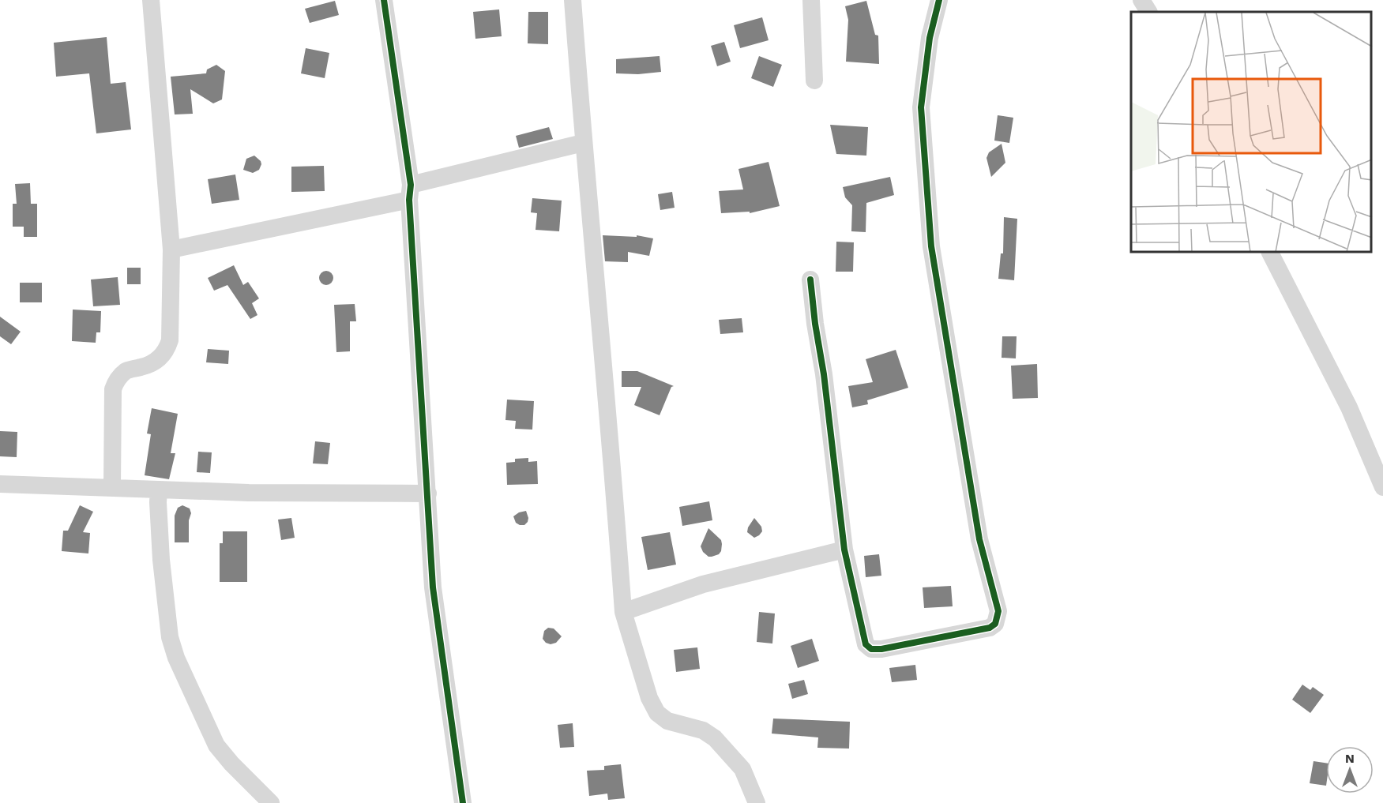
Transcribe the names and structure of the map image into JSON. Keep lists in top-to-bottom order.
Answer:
{
  "north": "top"
}
